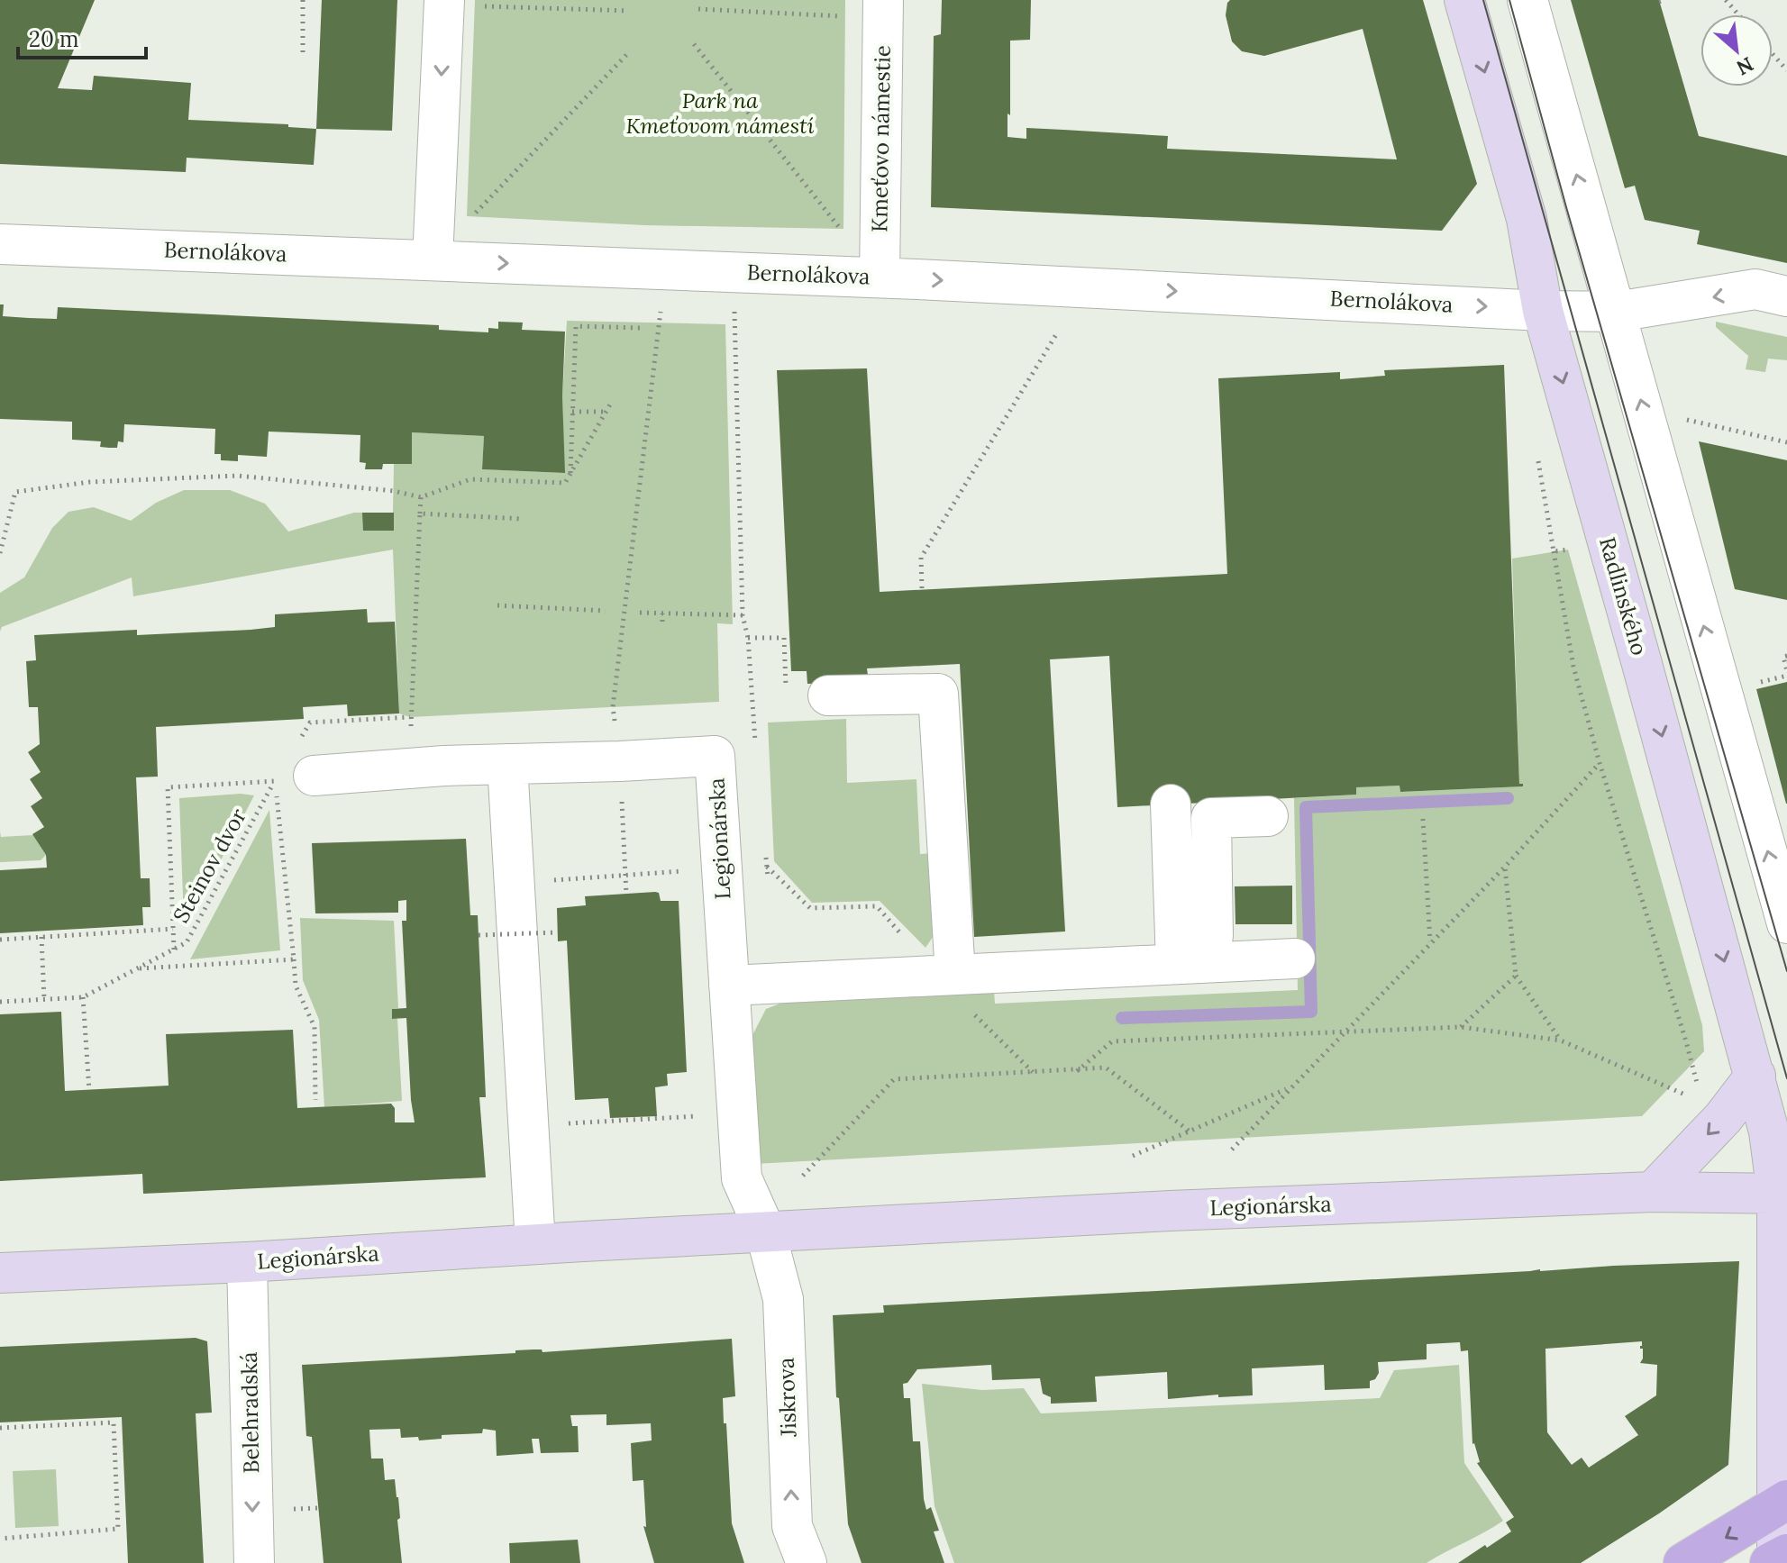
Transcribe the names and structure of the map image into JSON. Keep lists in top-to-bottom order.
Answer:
{
  "streets": {
    "main road": ["Radlinského", "Legionárska"],
    "street": [
      "Kmeťovo námestie",
      "Bernolákova",
      "Jiskrova",
      "Belehradská"
    ],
    "path": ["Steinov dvor"]
  },
  "crossings": [
    ["Kmeťovo námestie", "Bernolákova"],
    ["Bernolákova", "Radlinského"],
    ["Radlinského", "Legionárska"],
    ["Legionárska", "Jiskrova"],
    ["Legionárska", "Belehradská"]
  ],
  "one_way": ["Radlinského", "Jiskrova", "Belehradská"],
  "parks": ["Park na Kmeťovom námestí"],
  "scale_bar": "20 m",
  "north": "bottom right"
}
